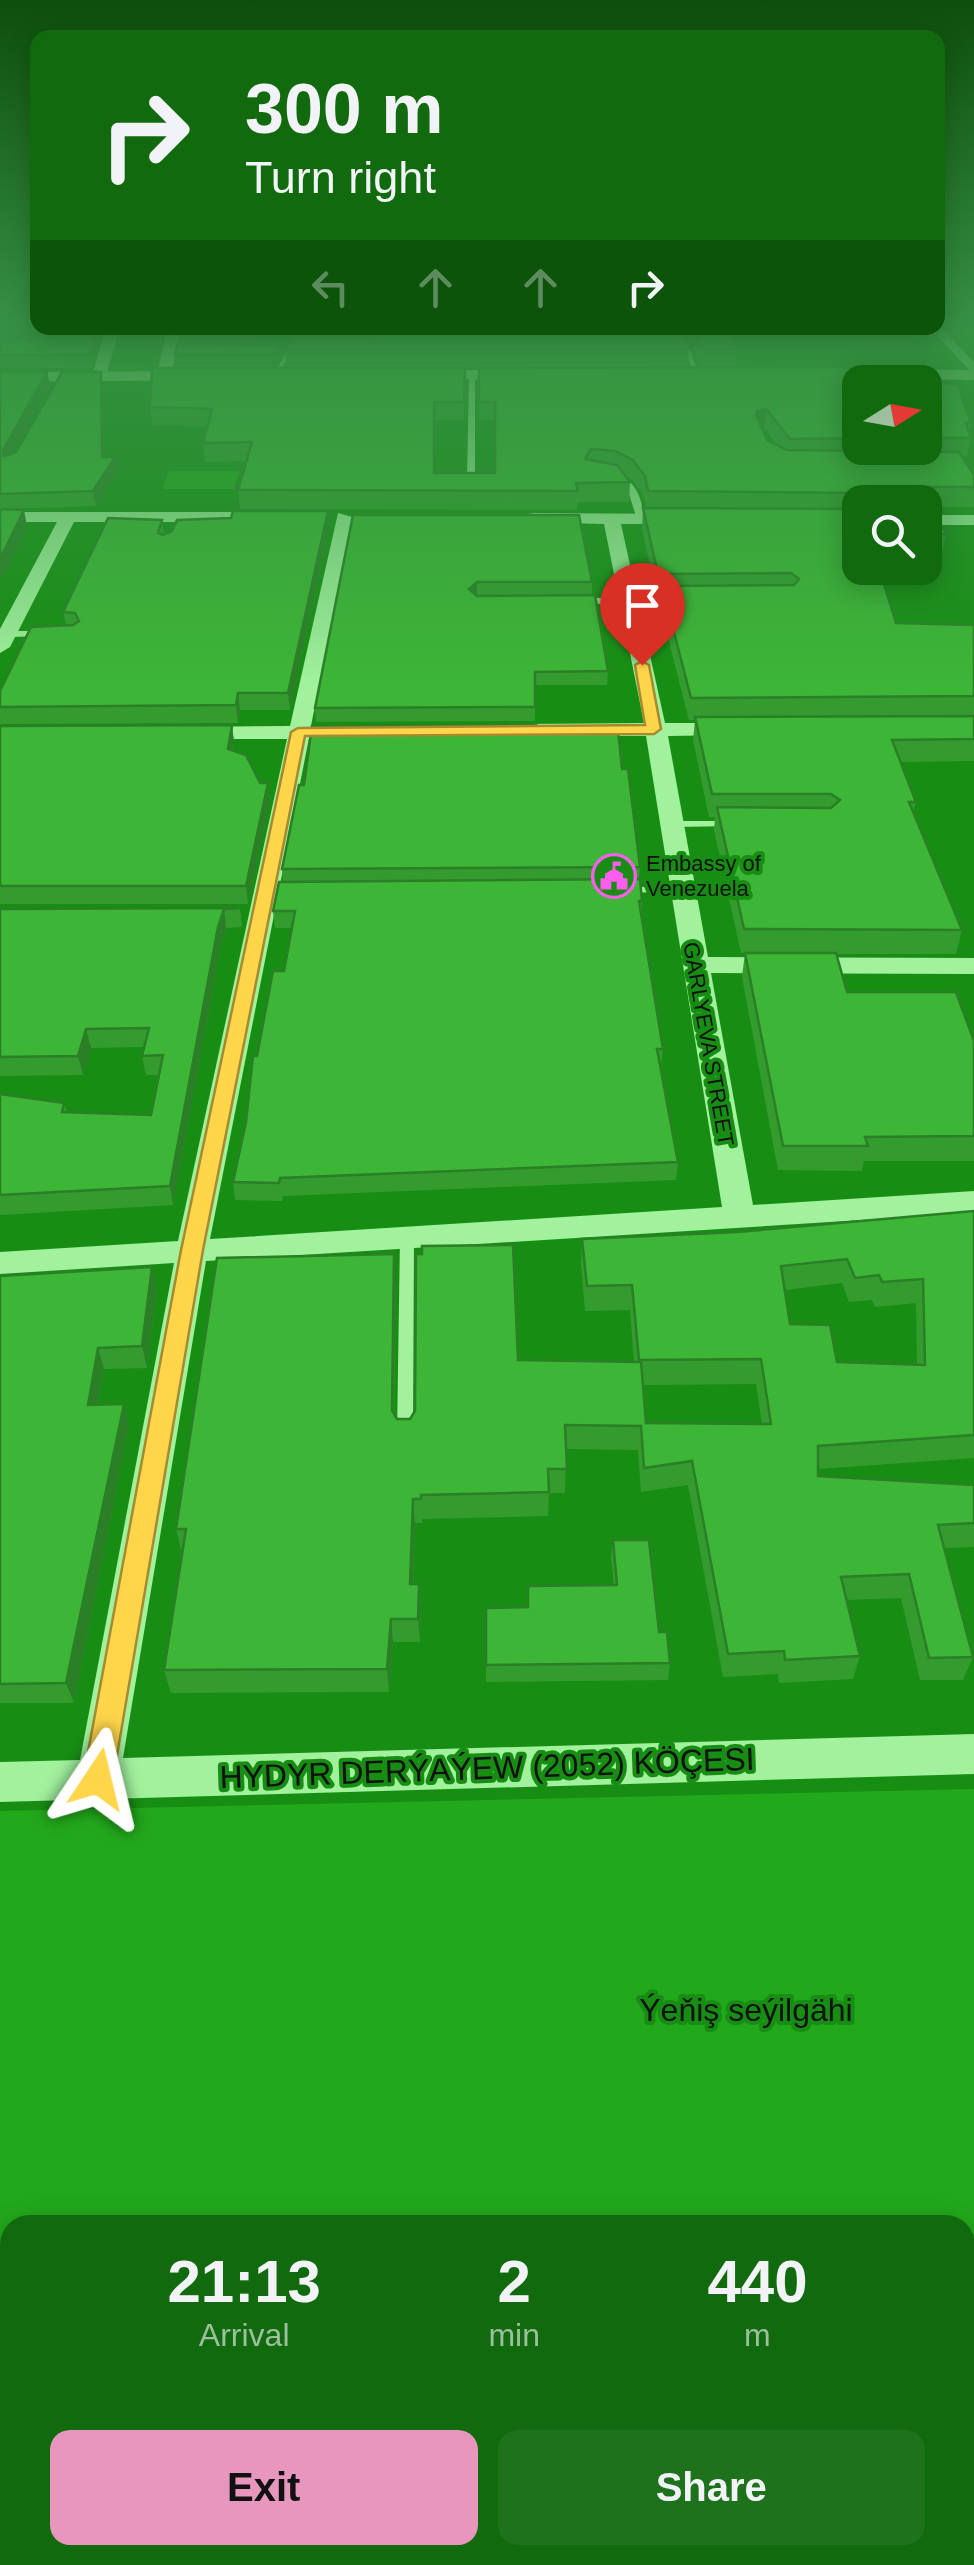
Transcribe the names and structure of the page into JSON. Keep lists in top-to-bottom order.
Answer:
{
  "streets": {
    "street": ["GARLYEVA STREET", "HYDYR DERÝAÝEW (2052) KÖÇESI"]
  },
  "parks": ["Ýeňiş seýilgähi"],
  "places": {
    "public building": ["Embassy of Venezuela"]
  },
  "north": "right",
  "page": {
    "turn": ["300 m", "Turn right"],
    "eta": [
      "21:13",
      "Arrival",
      "2",
      "min",
      "440",
      "m"
    ],
    "buttons": ["Exit", "Share"]
  }
}
